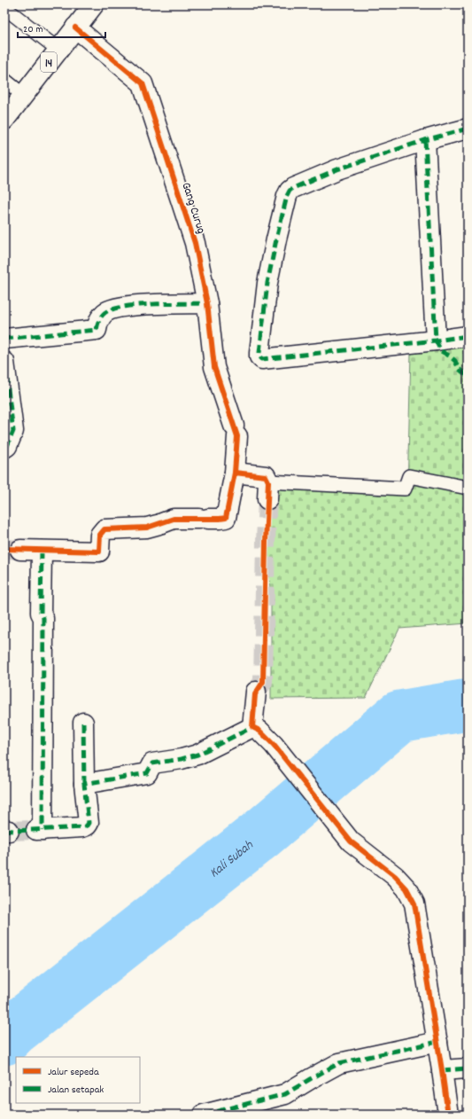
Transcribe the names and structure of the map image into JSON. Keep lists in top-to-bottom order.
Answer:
{
  "streets": {
    "main road": ["14", "Gang Curug"]
  },
  "crossings": [
    ["14", "Gang Curug"]
  ],
  "water": ["Kali Subah"],
  "legend": ["Jalur sepeda", "Jalan setapak"],
  "scale_bar": "20 m"
}
